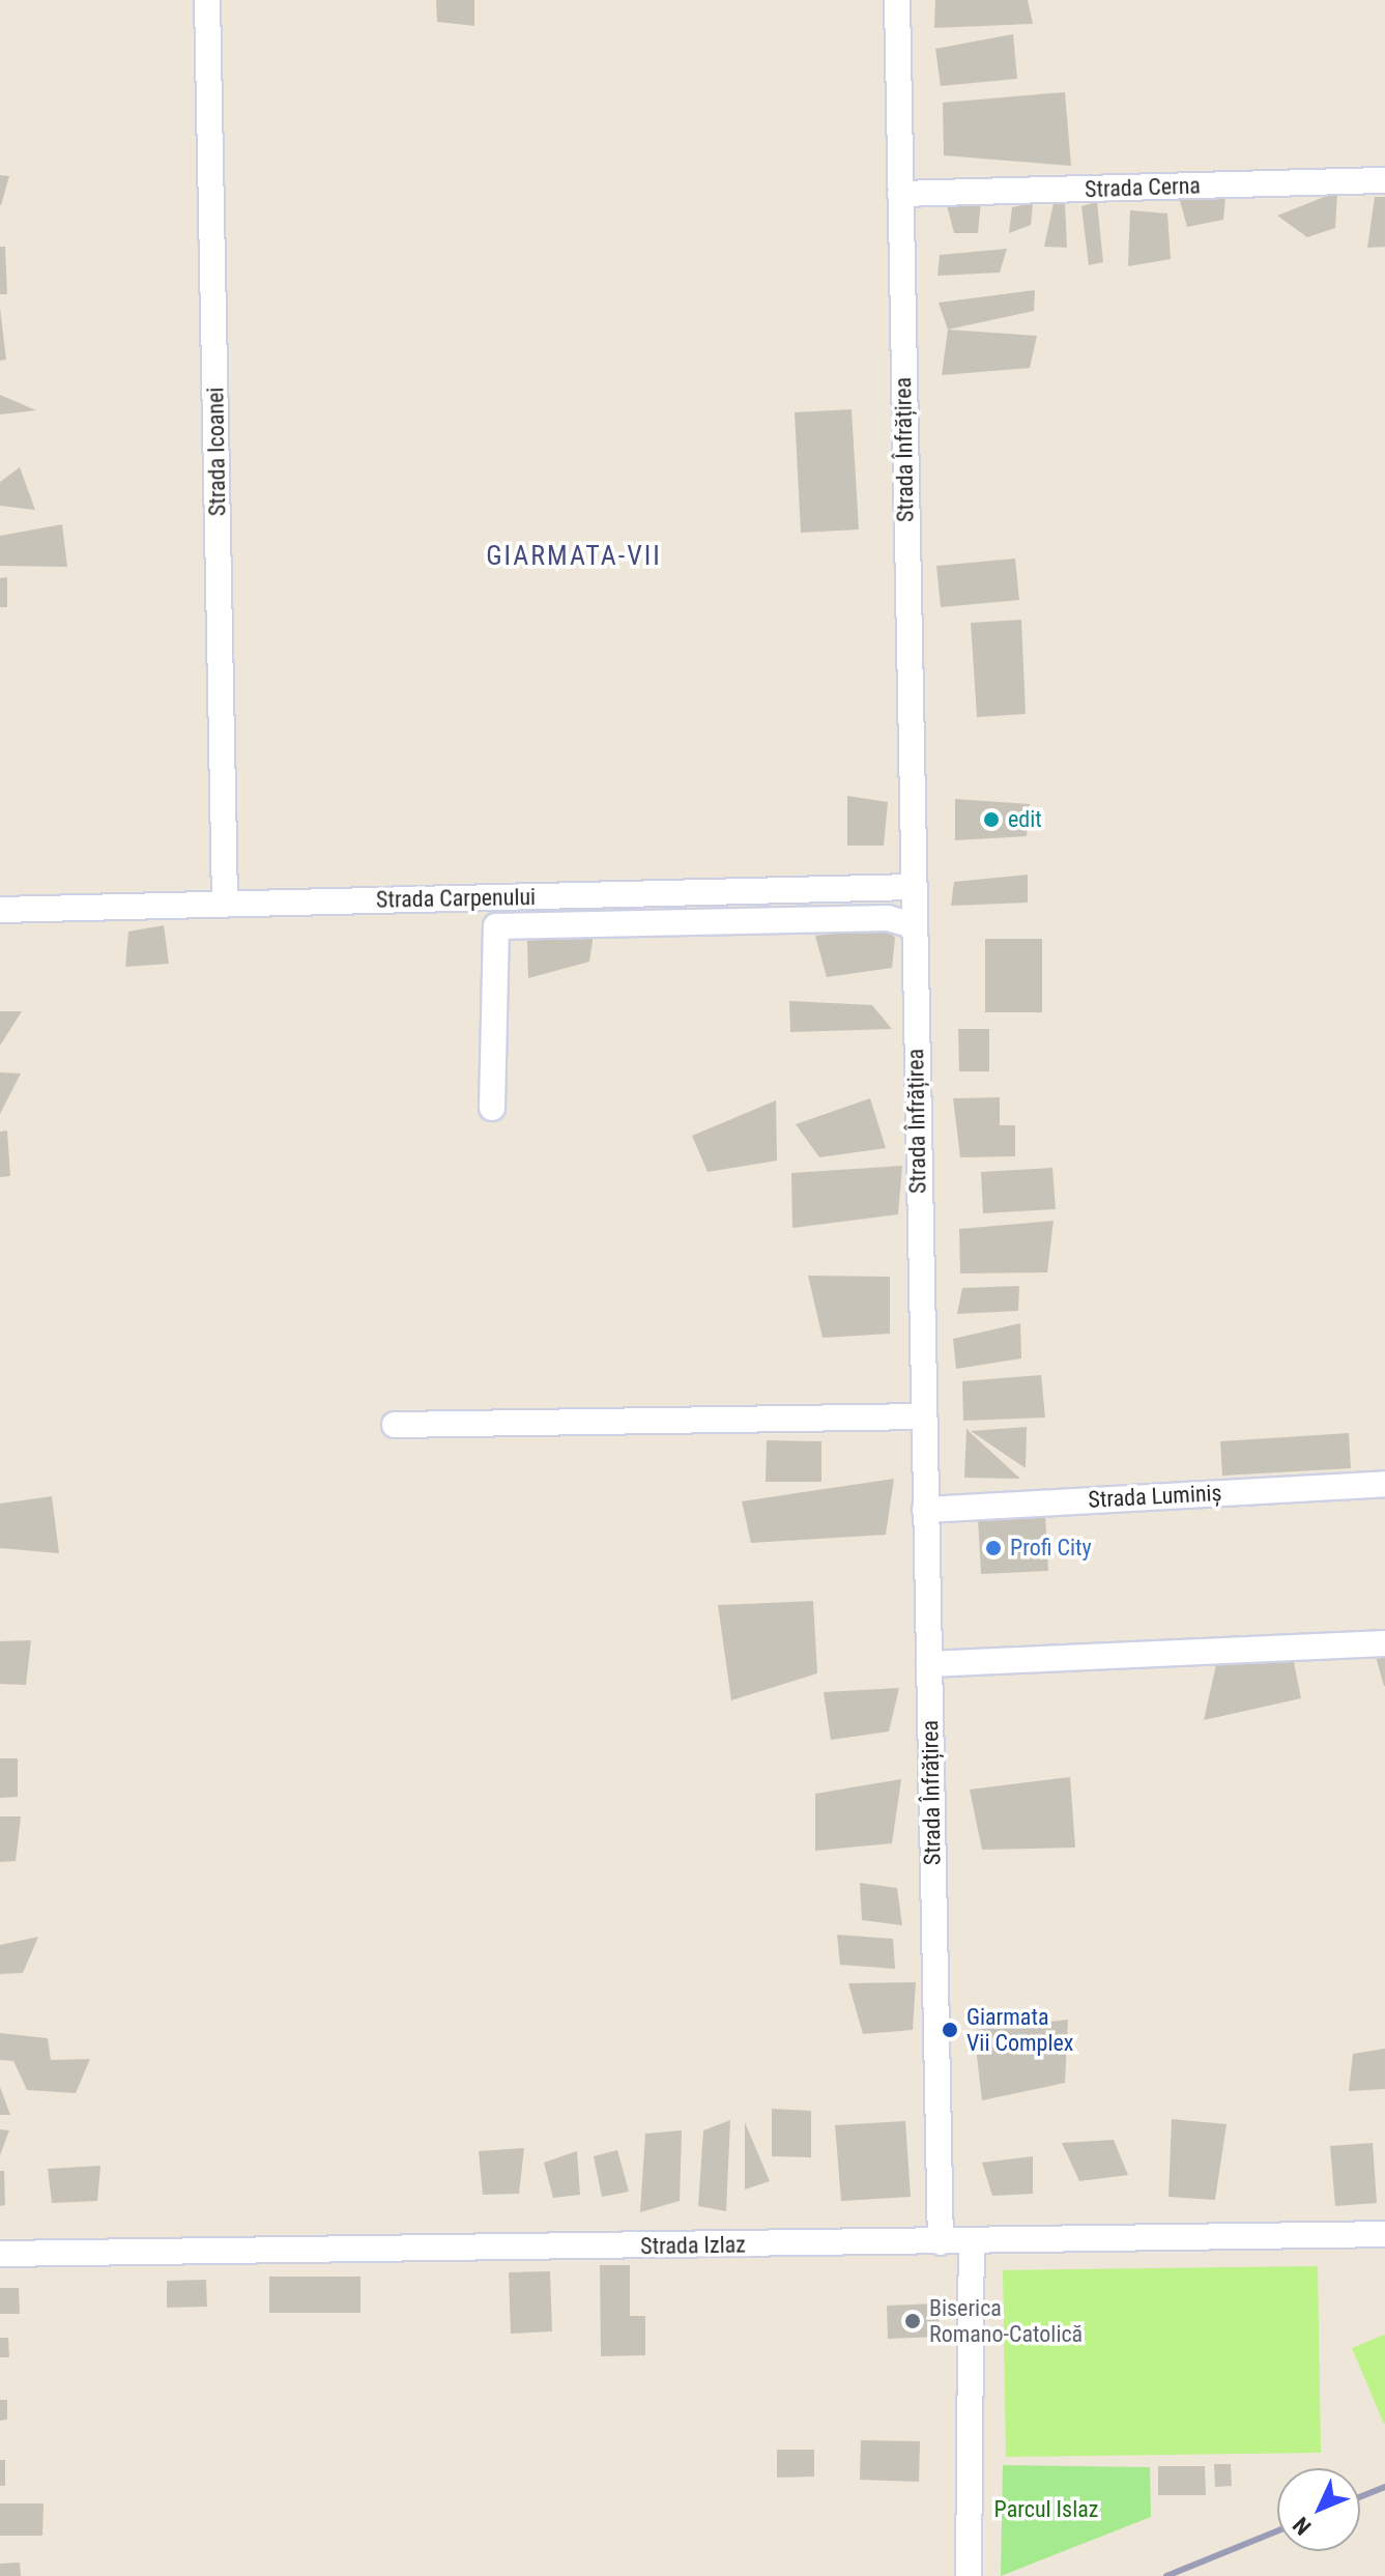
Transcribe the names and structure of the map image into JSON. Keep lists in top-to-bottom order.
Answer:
{
  "streets": {
    "street": [
      "Strada Cerna",
      "Strada Înfrățirea",
      "Strada Icoanei",
      "Strada Carpenului",
      "Strada Luminiș",
      "Strada Izlaz"
    ]
  },
  "crossings": [
    ["Strada Cerna", "Strada Înfrățirea"],
    ["Strada Înfrățirea", "Strada Carpenului"],
    ["Strada Înfrățirea", "Strada Luminiș"],
    ["Strada Înfrățirea", "Strada Izlaz"],
    ["Strada Icoanei", "Strada Carpenului"]
  ],
  "districts": ["GIARMATA-VII"],
  "parks": ["Parcul Islaz"],
  "places": [
    "edit",
    "Profi City",
    "Giarmata Vii Complex",
    "Biserica Romano-Catolică"
  ],
  "north": "bottom left"
}
